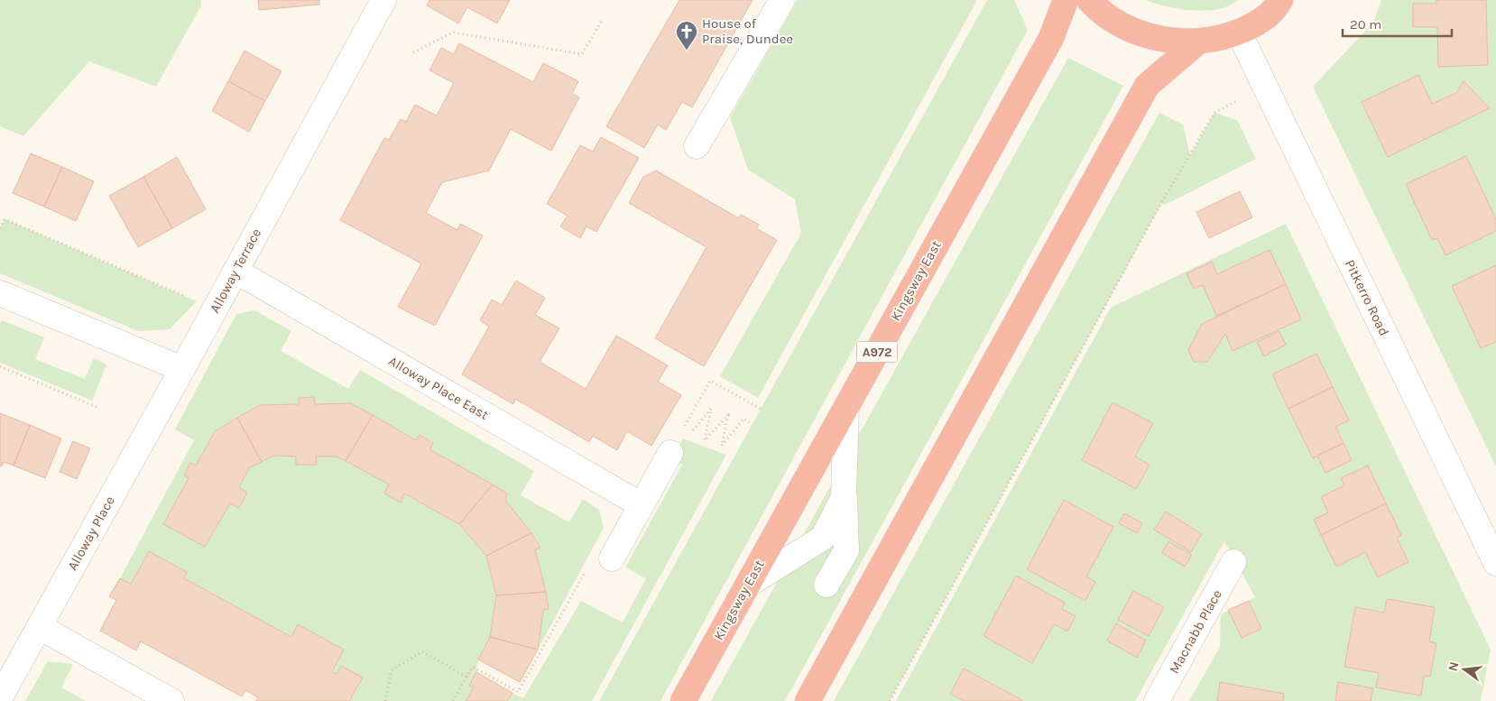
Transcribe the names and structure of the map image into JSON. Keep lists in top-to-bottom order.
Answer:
{
  "streets": {
    "highway": ["Kingsway East", "A972"],
    "street": [
      "Alloway Terrace",
      "Pitkerro Road",
      "Alloway Place East",
      "Alloway Place",
      "Macnabb Place"
    ]
  },
  "crossings": [
    ["Alloway Terrace", "Alloway Place East"],
    ["Alloway Terrace", "Alloway Place"]
  ],
  "places": {
    "church": ["House of Praise, Dundee"]
  },
  "scale_bar": "20 m",
  "north": "left"
}
